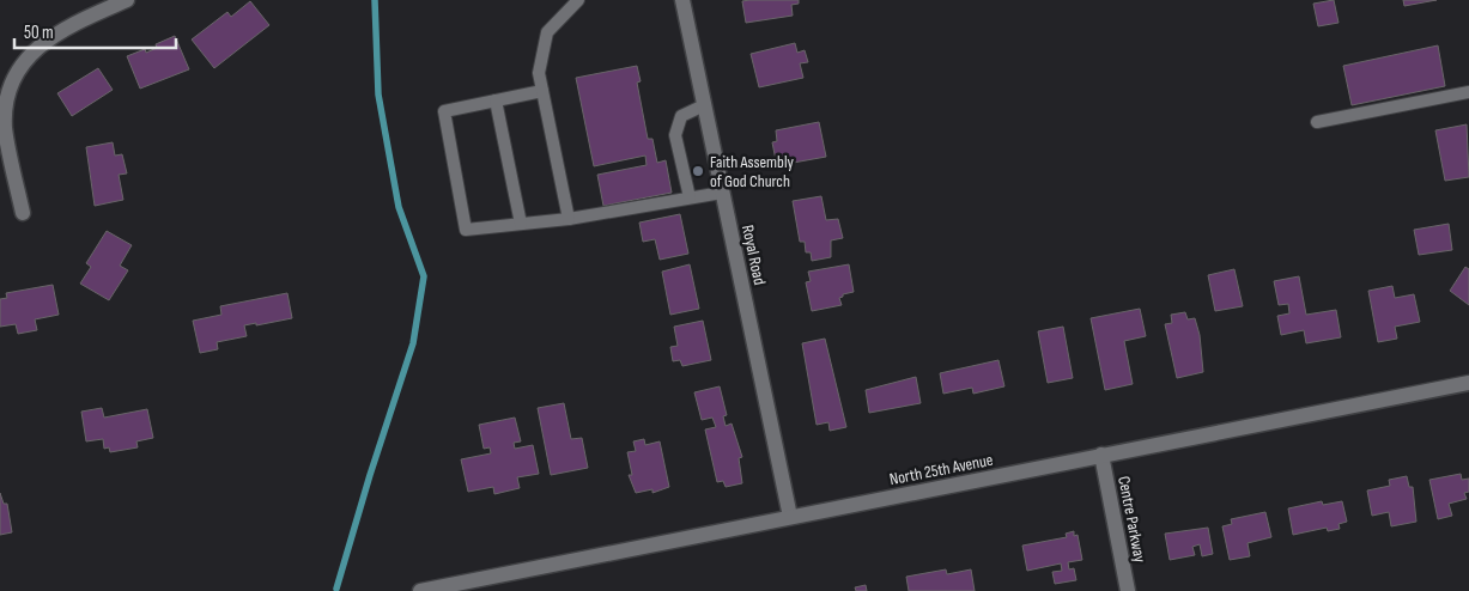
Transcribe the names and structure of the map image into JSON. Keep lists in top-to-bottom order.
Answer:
{
  "streets": {
    "street": ["Royal Road", "North 25th Avenue", "Centre Parkway"]
  },
  "crossings": [
    ["Royal Road", "North 25th Avenue"],
    ["North 25th Avenue", "Centre Parkway"]
  ],
  "places": ["Faith Assembly of God Church"],
  "scale_bar": "50 m"
}
